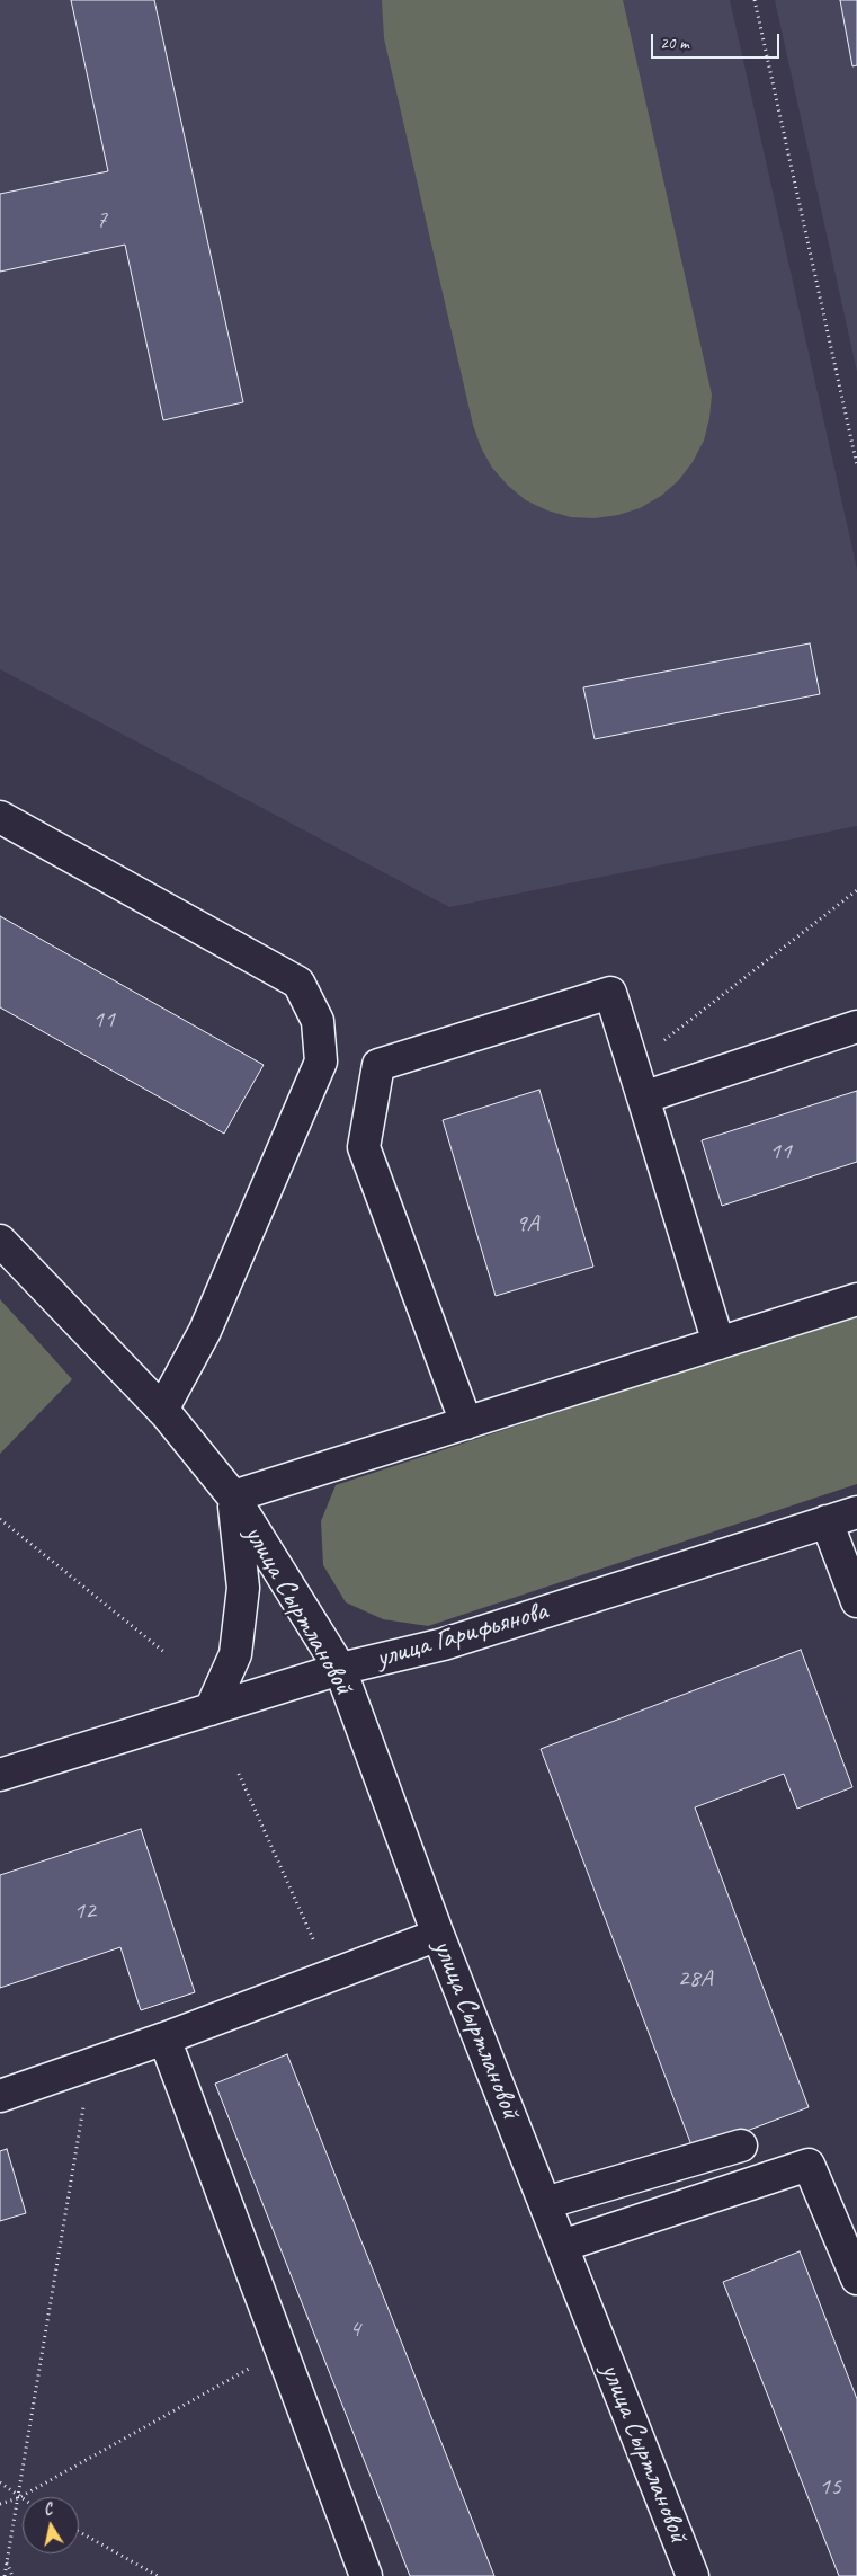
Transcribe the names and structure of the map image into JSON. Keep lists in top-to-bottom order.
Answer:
{
  "streets": {
    "street": ["улица Сыртлановой", "улица Гарифьянова"]
  },
  "crossings": [
    ["улица Сыртлановой", "улица Гарифьянова"]
  ],
  "house_numbers": [
    "7",
    "11",
    "11",
    "9А",
    "12",
    "28А",
    "4",
    "15"
  ],
  "scale_bar": "20 m",
  "north": "top"
}
